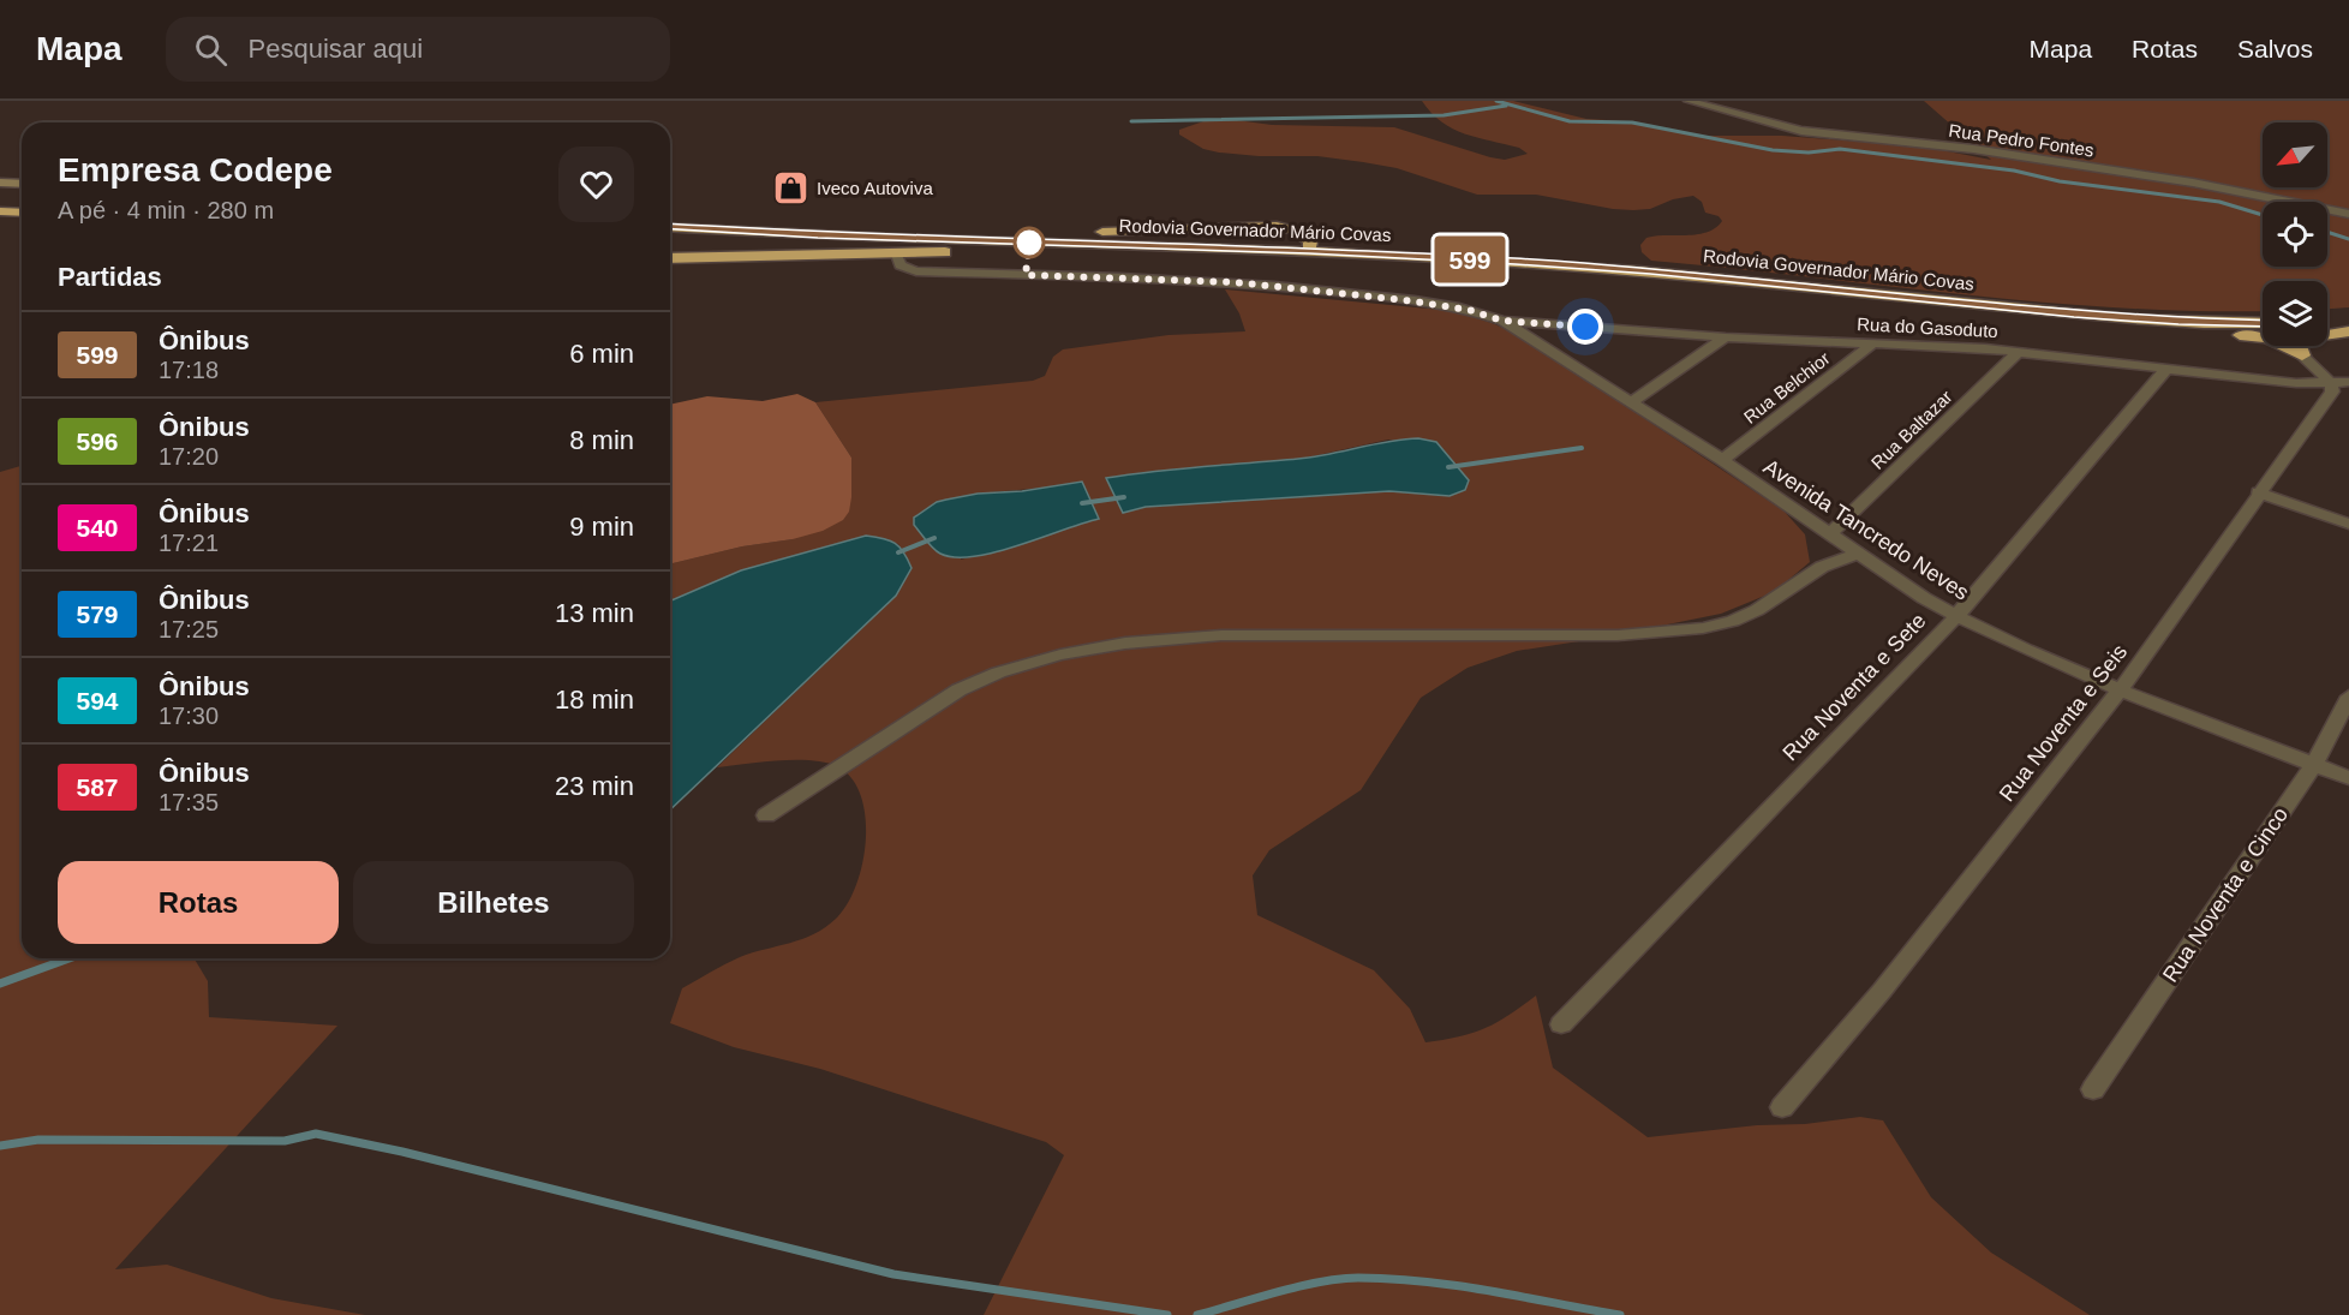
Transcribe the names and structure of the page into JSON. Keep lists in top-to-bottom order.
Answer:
{
  "streets": {
    "highway": ["Rodovia Governador Mário Covas"],
    "street": [
      "Rua Pedro Fontes",
      "Rua do Gasoduto",
      "Rua Belchior",
      "Rua Baltazar",
      "Avenida Tancredo Neves",
      "Rua Noventa e Sete",
      "Rua Noventa e Seis",
      "Rua Noventa e Cinco"
    ]
  },
  "crossings": [
    ["Rua do Gasoduto", "Rua Belchior"],
    ["Rua do Gasoduto", "Rua Baltazar"],
    ["Rua do Gasoduto", "Avenida Tancredo Neves"],
    ["Rua do Gasoduto", "Rua Noventa e Sete"],
    ["Rua do Gasoduto", "Rua Noventa e Seis"],
    ["Rua Belchior", "Avenida Tancredo Neves"],
    ["Rua Baltazar", "Avenida Tancredo Neves"],
    ["Avenida Tancredo Neves", "Rua Noventa e Sete"],
    ["Avenida Tancredo Neves", "Rua Noventa e Seis"],
    ["Avenida Tancredo Neves", "Rua Noventa e Cinco"]
  ],
  "places": {
    "shop": ["Iveco Autoviva"]
  },
  "lines": ["bus line 599"],
  "north": "bottom left",
  "page": {
    "header": "Mapa",
    "search": "Pesquisar aqui",
    "nav": ["Mapa", "Rotas", "Salvos"],
    "on_map": "599",
    "heading": [
      ["Empresa Codepe", "A pé · 4 min · 280 m"],
      "Partidas"
    ],
    "list": [
      {
        "mark": "599",
        "name": "Ônibus",
        "note": "17:18",
        "value": "6 min"
      },
      {
        "mark": "596",
        "name": "Ônibus",
        "note": "17:20",
        "value": "8 min"
      },
      {
        "mark": "540",
        "name": "Ônibus",
        "note": "17:21",
        "value": "9 min"
      },
      {
        "mark": "579",
        "name": "Ônibus",
        "note": "17:25",
        "value": "13 min"
      },
      {
        "mark": "594",
        "name": "Ônibus",
        "note": "17:30",
        "value": "18 min"
      },
      {
        "mark": "587",
        "name": "Ônibus",
        "note": "17:35",
        "value": "23 min"
      }
    ],
    "buttons": ["Rotas", "Bilhetes"]
  }
}
